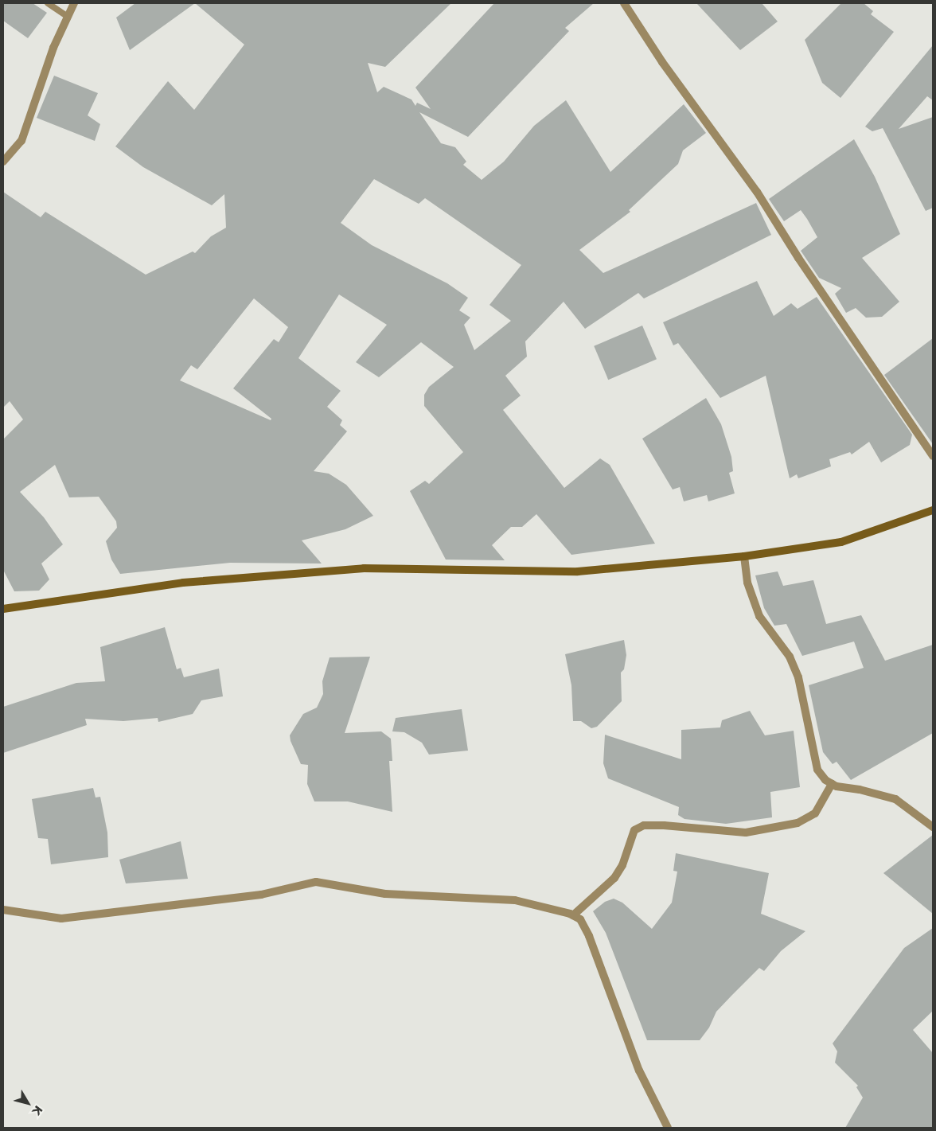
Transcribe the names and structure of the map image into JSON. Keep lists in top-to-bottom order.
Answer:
{
  "north": "bottom right"
}
